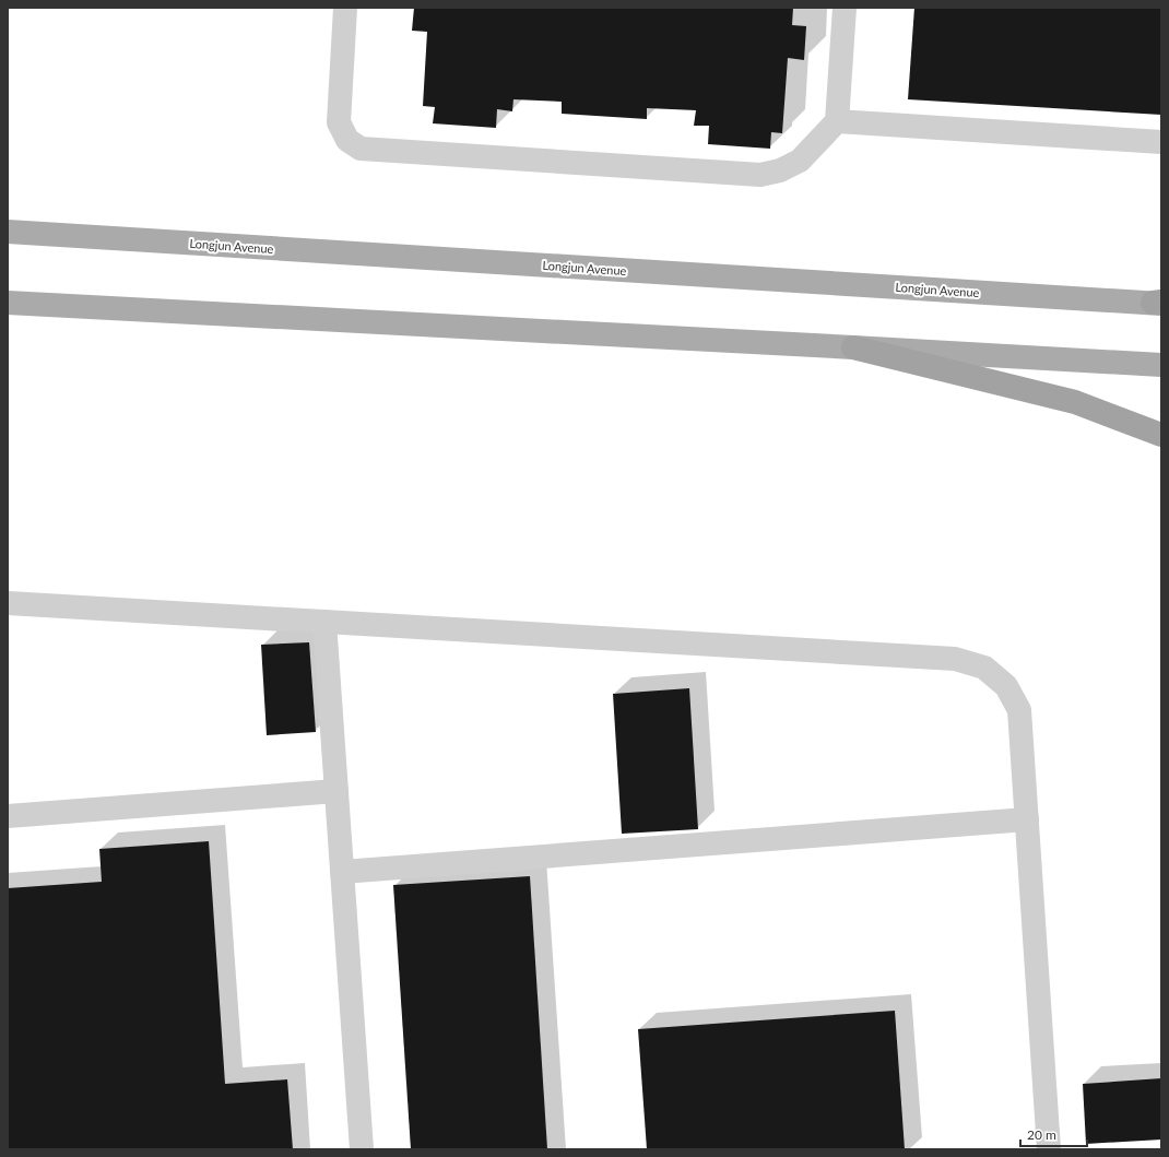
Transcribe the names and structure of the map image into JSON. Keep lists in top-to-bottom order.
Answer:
{
  "streets": {
    "main road": ["Longjun Avenue"]
  },
  "scale_bar": "20 m"
}
